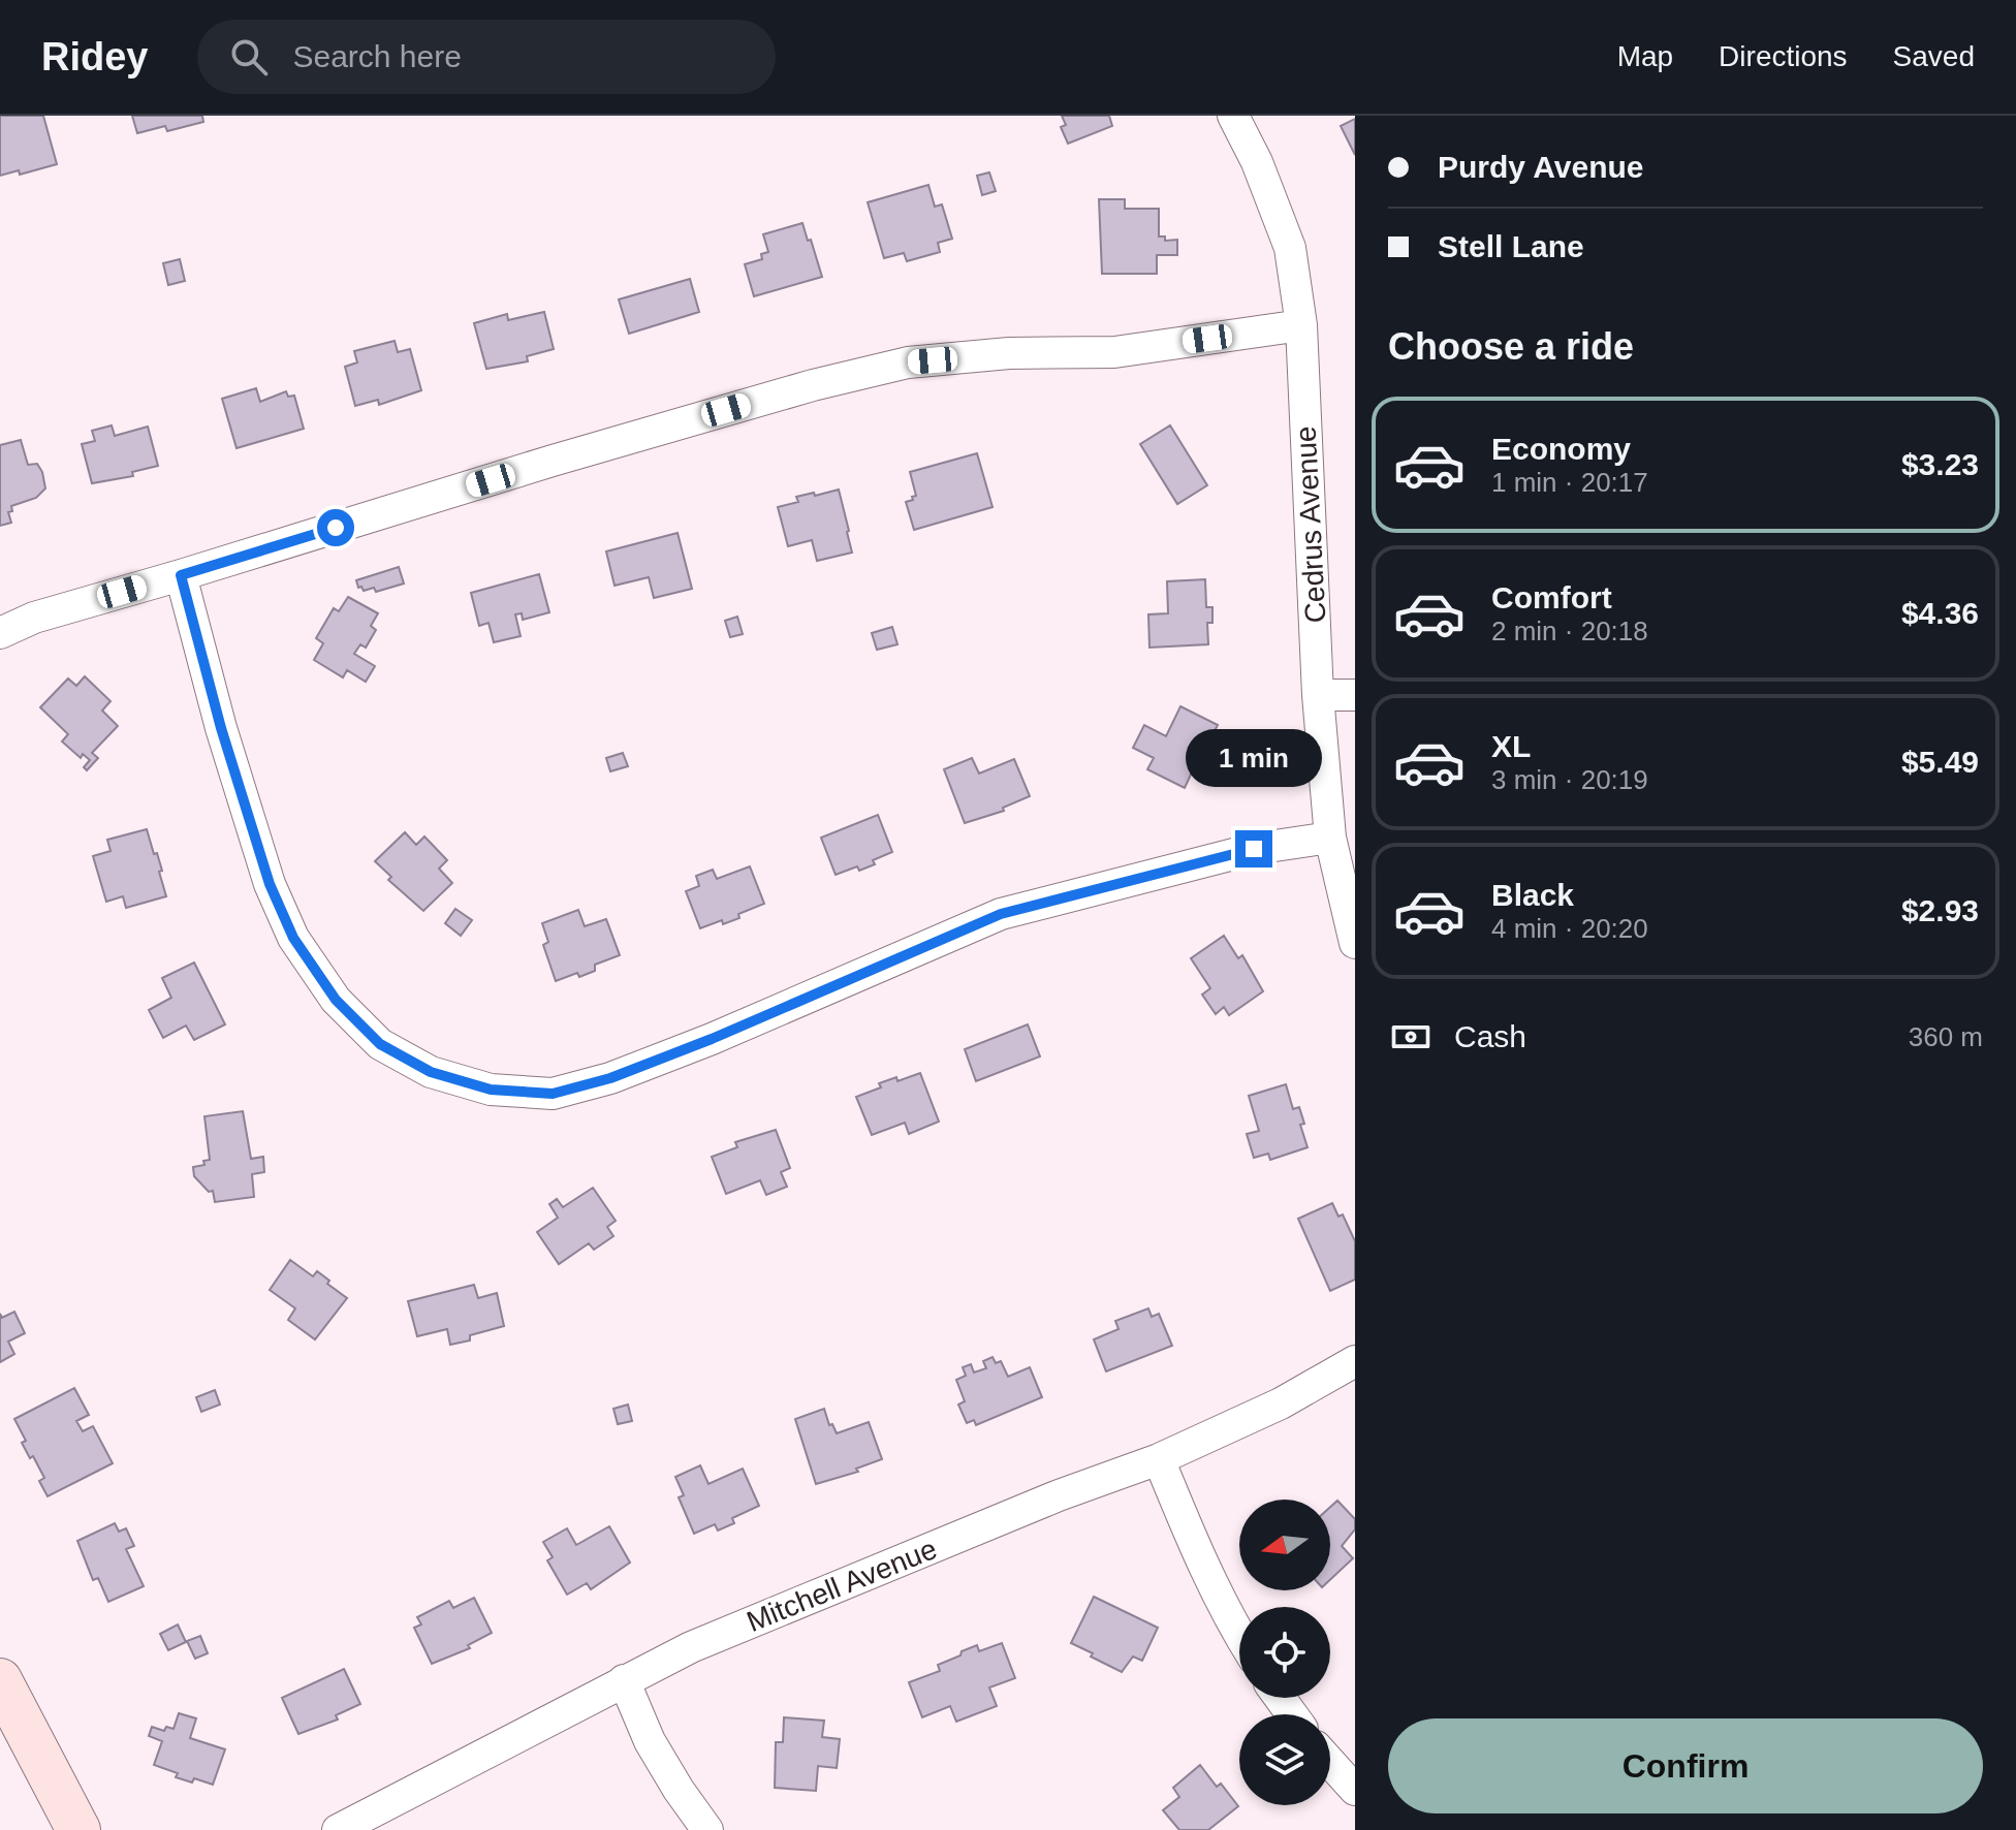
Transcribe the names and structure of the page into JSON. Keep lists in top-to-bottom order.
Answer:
{
  "streets": {
    "street": ["Cedrus Avenue", "Mitchell Avenue"]
  },
  "north": "left",
  "page": {
    "header": "Ridey",
    "search": "Search here",
    "nav": ["Map", "Directions", "Saved"],
    "banner": ["Purdy Avenue", "Stell Lane"],
    "heading": "Choose a ride",
    "list": [
      {
        "name": "Economy",
        "note": "1 min · 20:17",
        "value": "$3.23"
      },
      {
        "name": "Comfort",
        "note": "2 min · 20:18",
        "value": "$4.36"
      },
      {
        "name": "XL",
        "note": "3 min · 20:19",
        "value": "$5.49"
      },
      {
        "name": "Black",
        "note": "4 min · 20:20",
        "value": "$2.93"
      }
    ],
    "bubble": "1 min",
    "pay": ["Cash", "360 m"],
    "buttons": "Confirm"
  }
}
